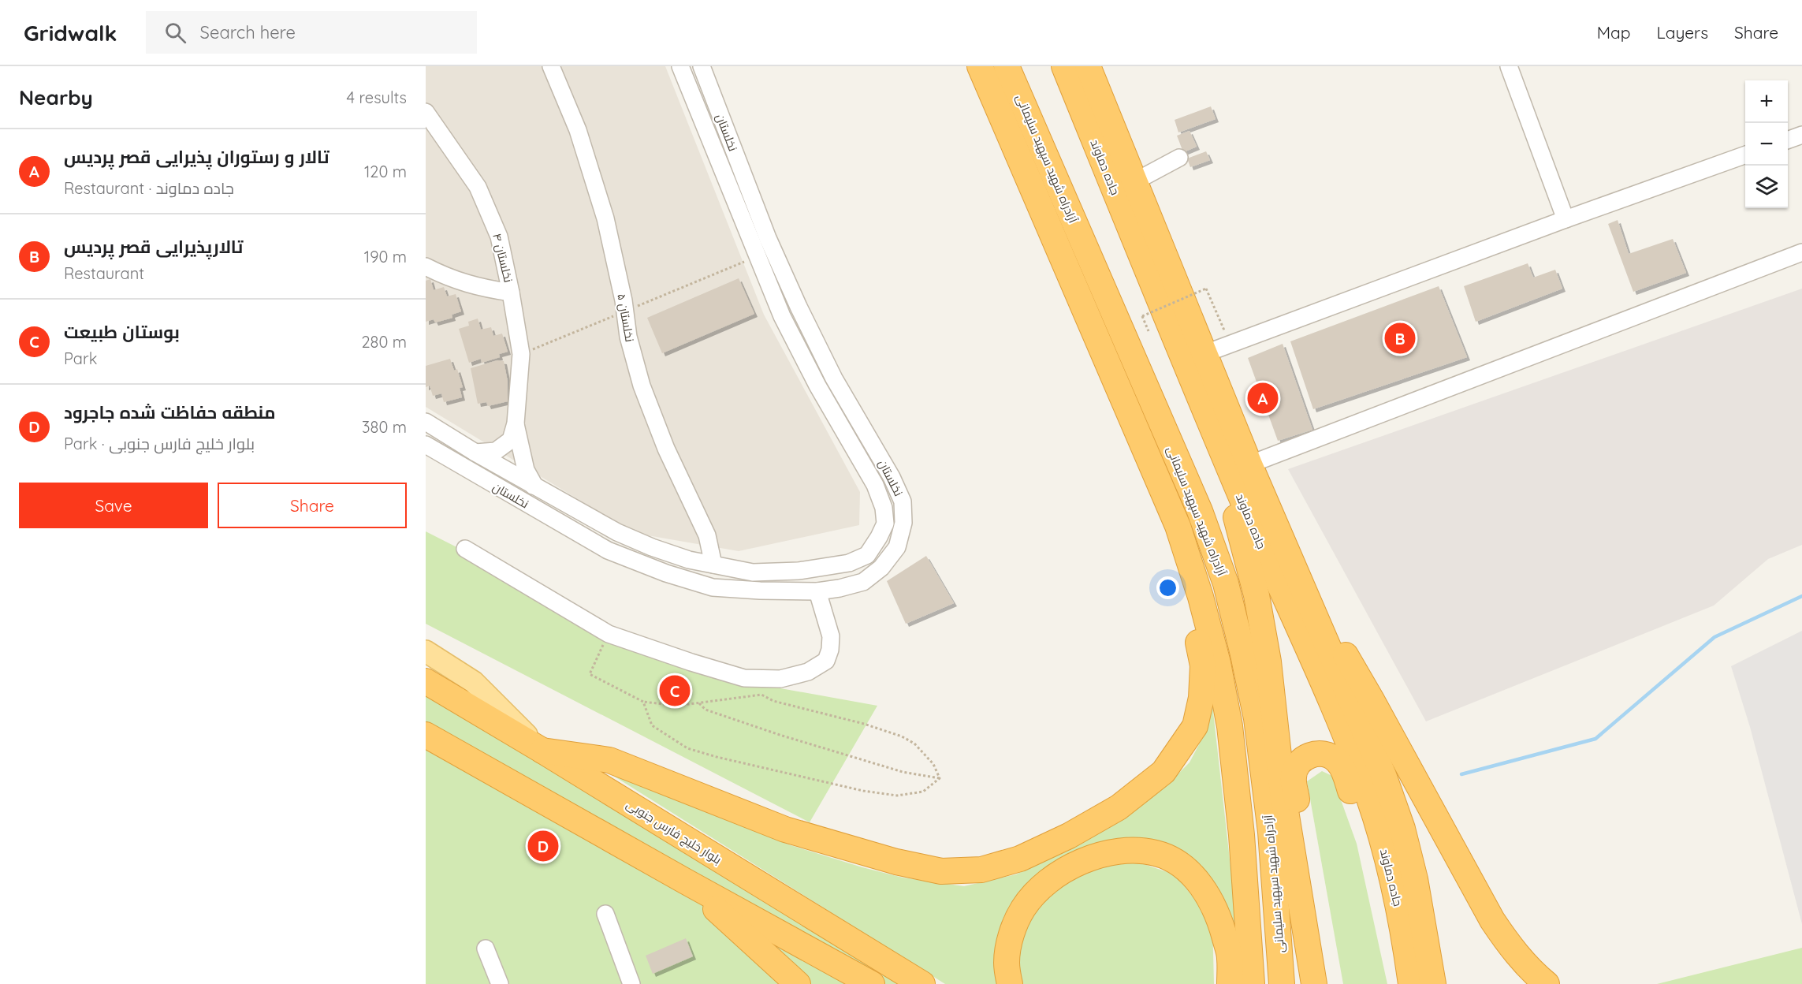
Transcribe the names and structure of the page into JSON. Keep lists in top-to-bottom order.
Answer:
{
  "streets": {
    "highway": ["آزادراه شهید سپهبد سلیمانی", "جاده دماوند", "بلوار خلیج فارس جنوبی"],
    "street": ["نخلستان", "نخلستان ۴", "نخلستان ۵"]
  },
  "crossings": [
    ["نخلستان", "نخلستان ۵"]
  ],
  "page": {
    "header": "Gridwalk",
    "search": "Search here",
    "nav": ["Map", "Layers", "Share"],
    "heading": ["Nearby", "4 results"],
    "map_buttons": ["+", "−"],
    "list": [
      {
        "mark": "A",
        "name": "تالار و رستوران پذیرایی قصر پردیس",
        "note": "Restaurant · جاده دماوند",
        "value": "120 m"
      },
      {
        "mark": "B",
        "name": "تالارپذیرایی قصر پردیس",
        "note": "Restaurant",
        "value": "190 m"
      },
      {
        "mark": "C",
        "name": "بوستان طبیعت",
        "note": "Park",
        "value": "280 m"
      },
      {
        "mark": "D",
        "name": "منطقه حفاظت شده جاجرود",
        "note": "Park · بلوار خلیج فارس جنوبی",
        "value": "380 m"
      }
    ],
    "pins": [
      "B",
      "A",
      "C",
      "D"
    ],
    "buttons": ["Save", "Share"]
  }
}
